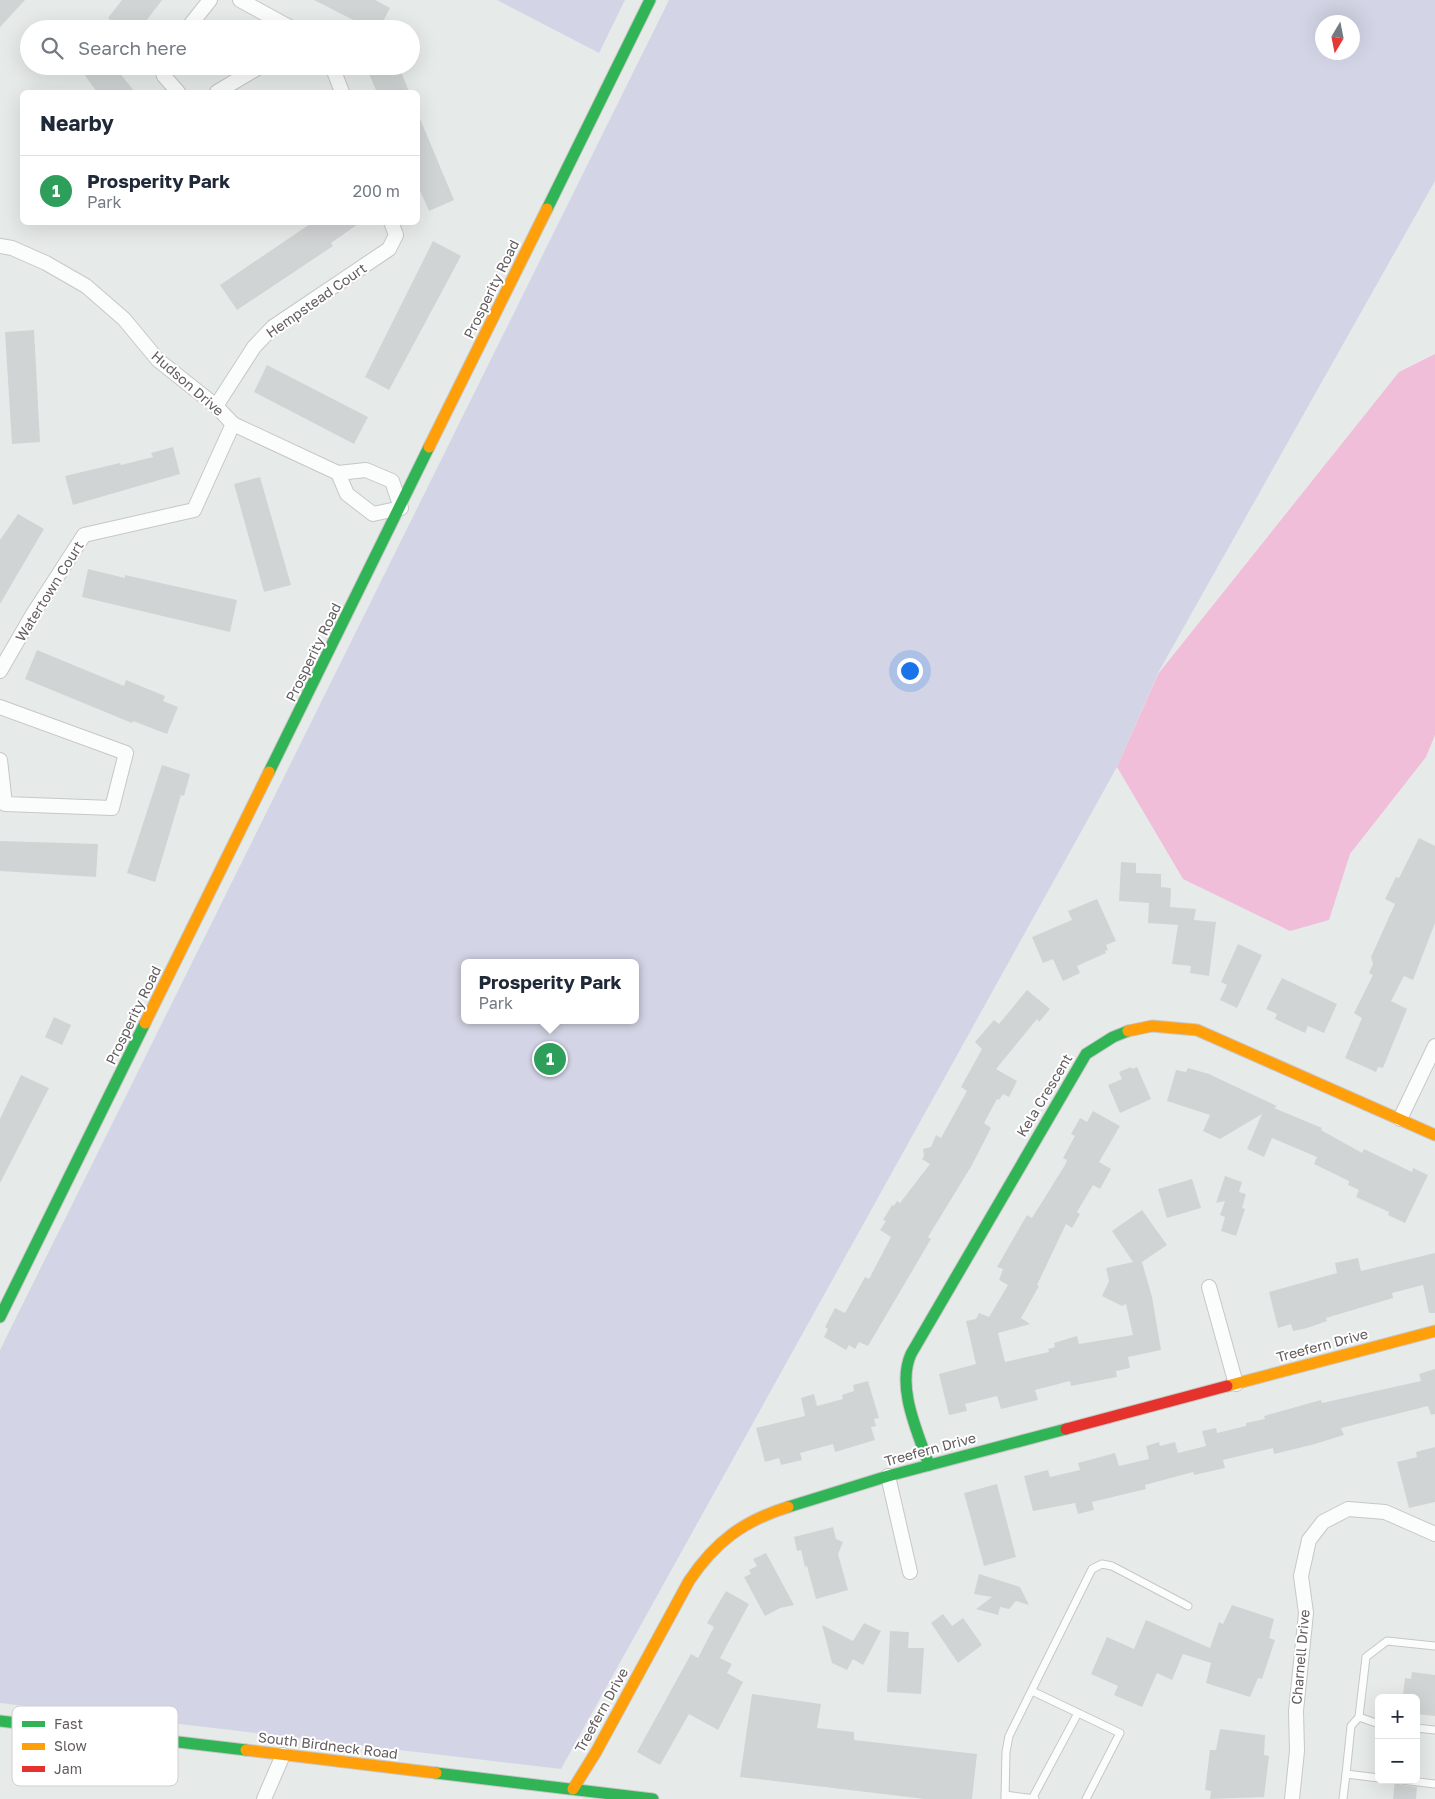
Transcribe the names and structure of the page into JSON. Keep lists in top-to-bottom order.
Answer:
{
  "streets": {
    "street": [
      "Prosperity Road",
      "Hempstead Court",
      "Hudson Drive",
      "Watertown Court",
      "Kela Crescent",
      "Treefern Drive",
      "Charnell Drive",
      "South Birdneck Road"
    ]
  },
  "crossings": [
    ["Hempstead Court", "Hudson Drive"],
    ["Hudson Drive", "Watertown Court"],
    ["Kela Crescent", "Treefern Drive"],
    ["Treefern Drive", "South Birdneck Road"]
  ],
  "legend": ["Fast", "Slow", "Jam"],
  "north": "bottom",
  "page": {
    "search": "Search here",
    "heading": "Nearby",
    "list": [
      {
        "mark": "1",
        "name": "Prosperity Park",
        "note": "Park",
        "value": "200 m"
      }
    ],
    "popup": ["Prosperity Park", "Park"],
    "pins": "1",
    "map_buttons": ["+", "−"]
  }
}
